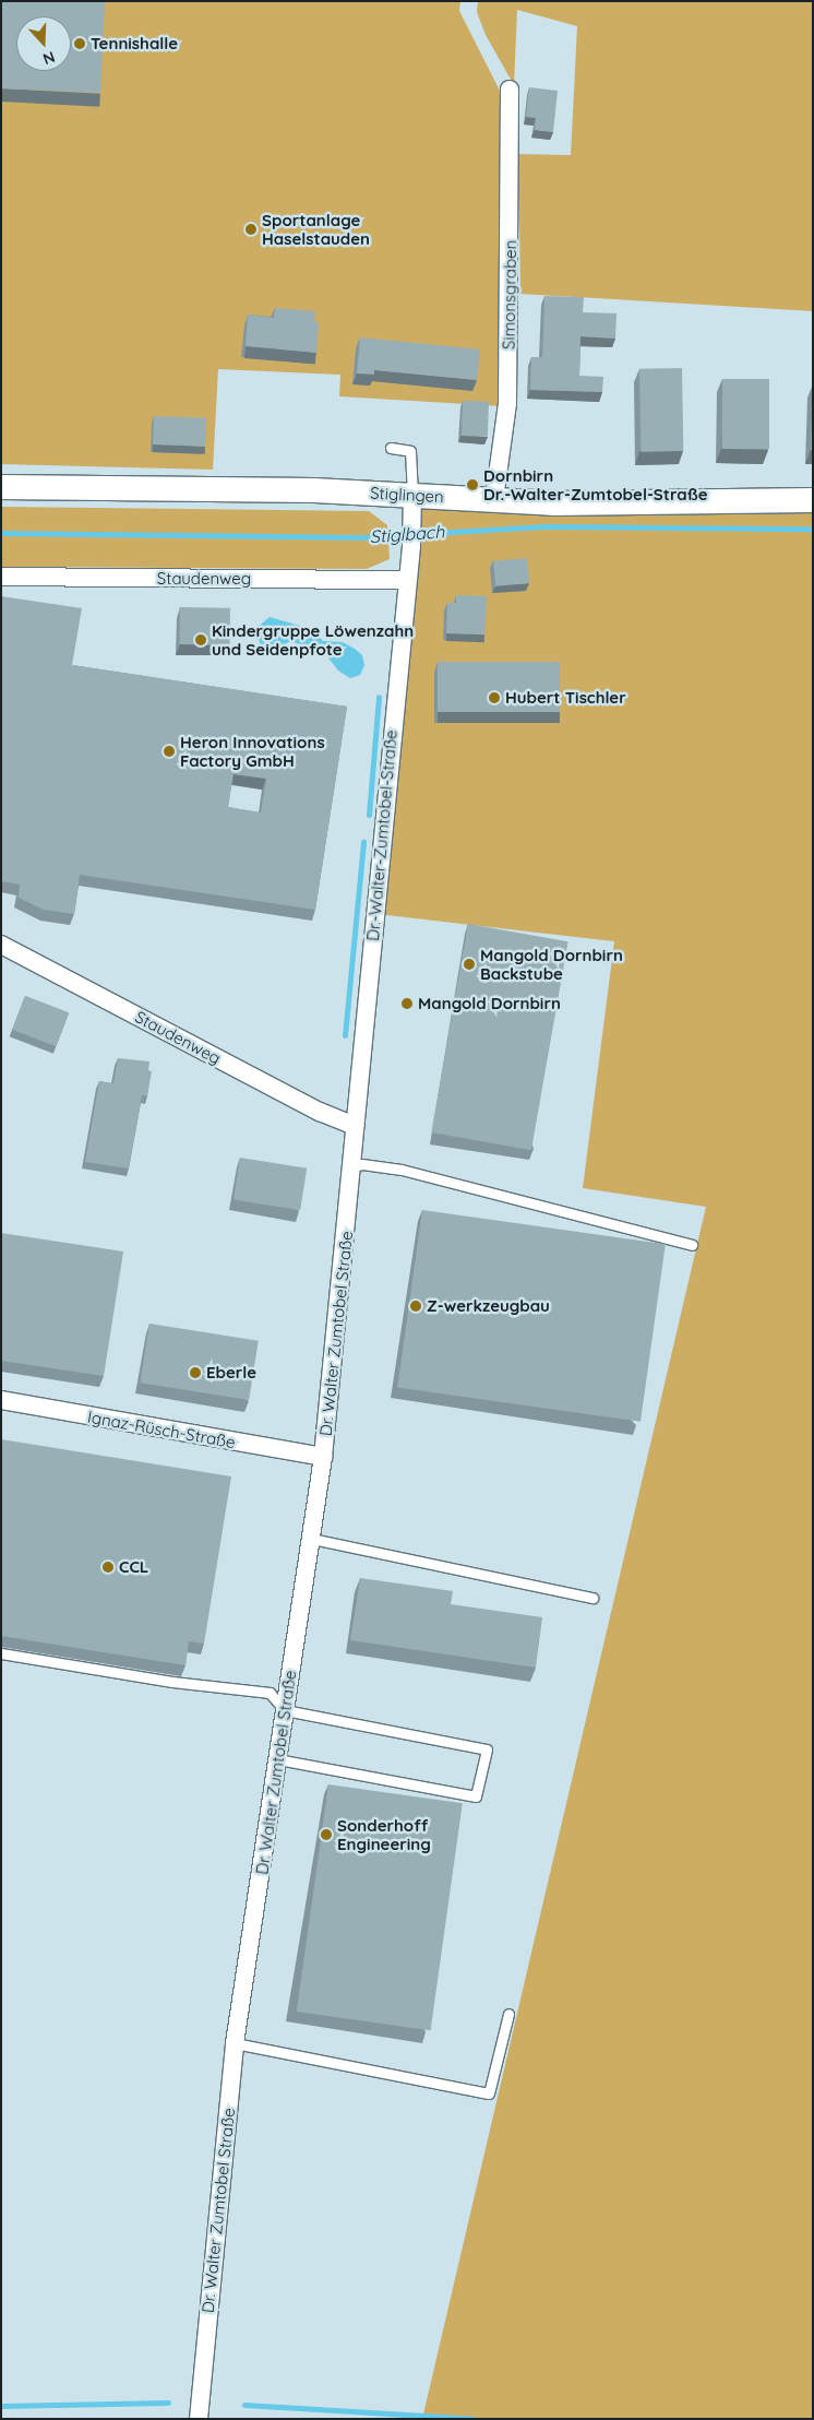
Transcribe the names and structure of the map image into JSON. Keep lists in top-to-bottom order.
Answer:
{
  "streets": {
    "main road": ["Stiglingen"],
    "street": [
      "Simonsgraben",
      "Staudenweg",
      "Dr.-Walter-Zumtobel-Straße",
      "Dr. Walter Zumtobel Straße",
      "Ignaz-Rüsch-Straße"
    ]
  },
  "crossings": [
    ["Simonsgraben", "Stiglingen"],
    ["Stiglingen", "Dr.-Walter-Zumtobel-Straße"],
    ["Staudenweg", "Dr.-Walter-Zumtobel-Straße"],
    ["Staudenweg", "Dr. Walter Zumtobel Straße"],
    ["Dr.-Walter-Zumtobel-Straße", "Dr. Walter Zumtobel Straße"],
    ["Dr. Walter Zumtobel Straße", "Ignaz-Rüsch-Straße"]
  ],
  "water": ["Stiglbach"],
  "places": [
    "Tennishalle",
    "Sportanlage Haselstauden",
    "Dornbirn Dr.-Walter-Zumtobel-Straße",
    "Kindergruppe Löwenzahn und Seidenpfote",
    "Hubert Tischler",
    "Heron Innovations Factory GmbH",
    "Mangold Dornbirn Backstube",
    "Mangold Dornbirn",
    "Z-werkzeugbau",
    "Eberle",
    "CCL",
    "Sonderhoff Engineering"
  ],
  "north": "bottom"
}
